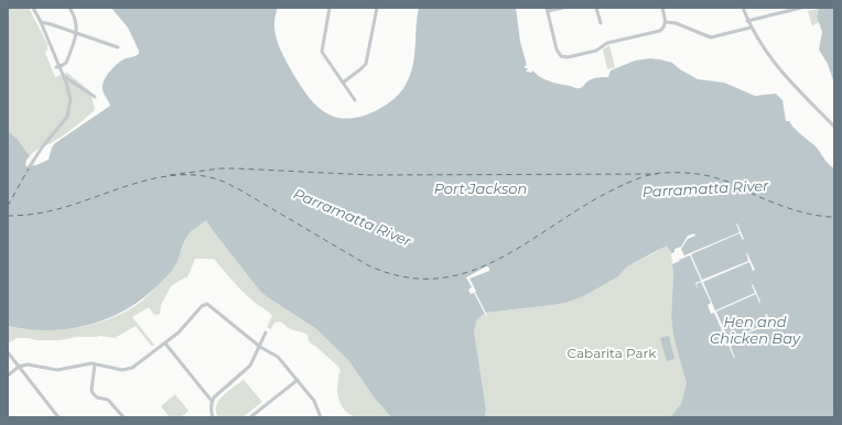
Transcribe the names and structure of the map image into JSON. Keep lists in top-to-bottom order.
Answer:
{
  "water": ["Port Jackson", "Parramatta River", "Hen and Chicken Bay"],
  "parks": ["Cabarita Park"]
}
